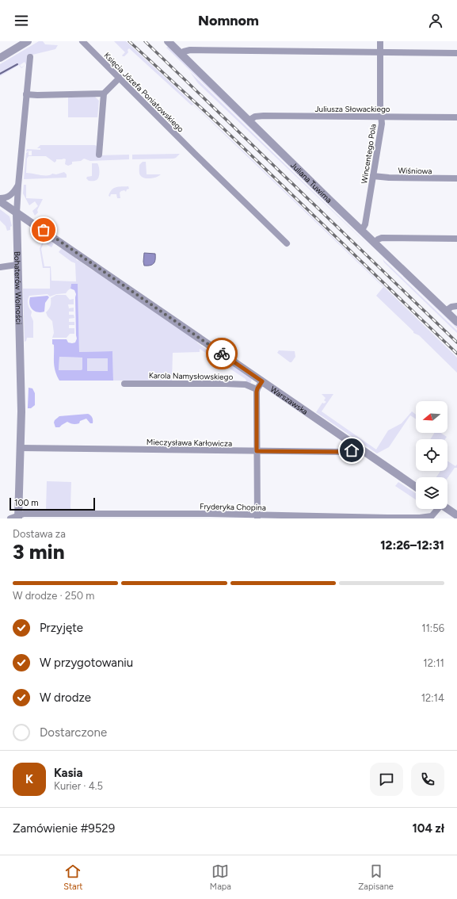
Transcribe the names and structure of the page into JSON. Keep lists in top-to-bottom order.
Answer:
{
  "streets": {
    "street": [
      "Księcia Józefa Poniatowskiego",
      "Juliusza Słowackiego",
      "Wincentego Pola",
      "Wiśniowa",
      "Juliana Tuwima",
      "Bohaterów Wolności",
      "Karola Namysłowskiego",
      "Warszawska",
      "Mieczysława Karłowicza",
      "Fryderyka Chopina"
    ]
  },
  "crossings": [
    ["Juliusza Słowackiego", "Wincentego Pola"],
    ["Juliusza Słowackiego", "Juliana Tuwima"],
    ["Wincentego Pola", "Wiśniowa"],
    ["Wincentego Pola", "Juliana Tuwima"],
    ["Bohaterów Wolności", "Warszawska"],
    ["Bohaterów Wolności", "Mieczysława Karłowicza"],
    ["Bohaterów Wolności", "Fryderyka Chopina"],
    ["Warszawska", "Mieczysława Karłowicza"]
  ],
  "scale_bar": "100 m",
  "north": "left",
  "page": {
    "header": "Nomnom",
    "scale": "100 m",
    "heading": ["3 min", "Dostawa za", "12:26–12:31"],
    "panel": [
      "Kasia",
      "Kurier · 4.5",
      "Zamówienie #9529",
      "104 zł"
    ],
    "bar": "W drodze · 250 m",
    "list": [
      ["Przyjęte", "11:56"],
      ["W przygotowaniu", "12:11"],
      ["W drodze", "12:14"],
      "Dostarczone"
    ],
    "round": "K",
    "tabs": ["Start", "Mapa", "Zapisane"]
  }
}
